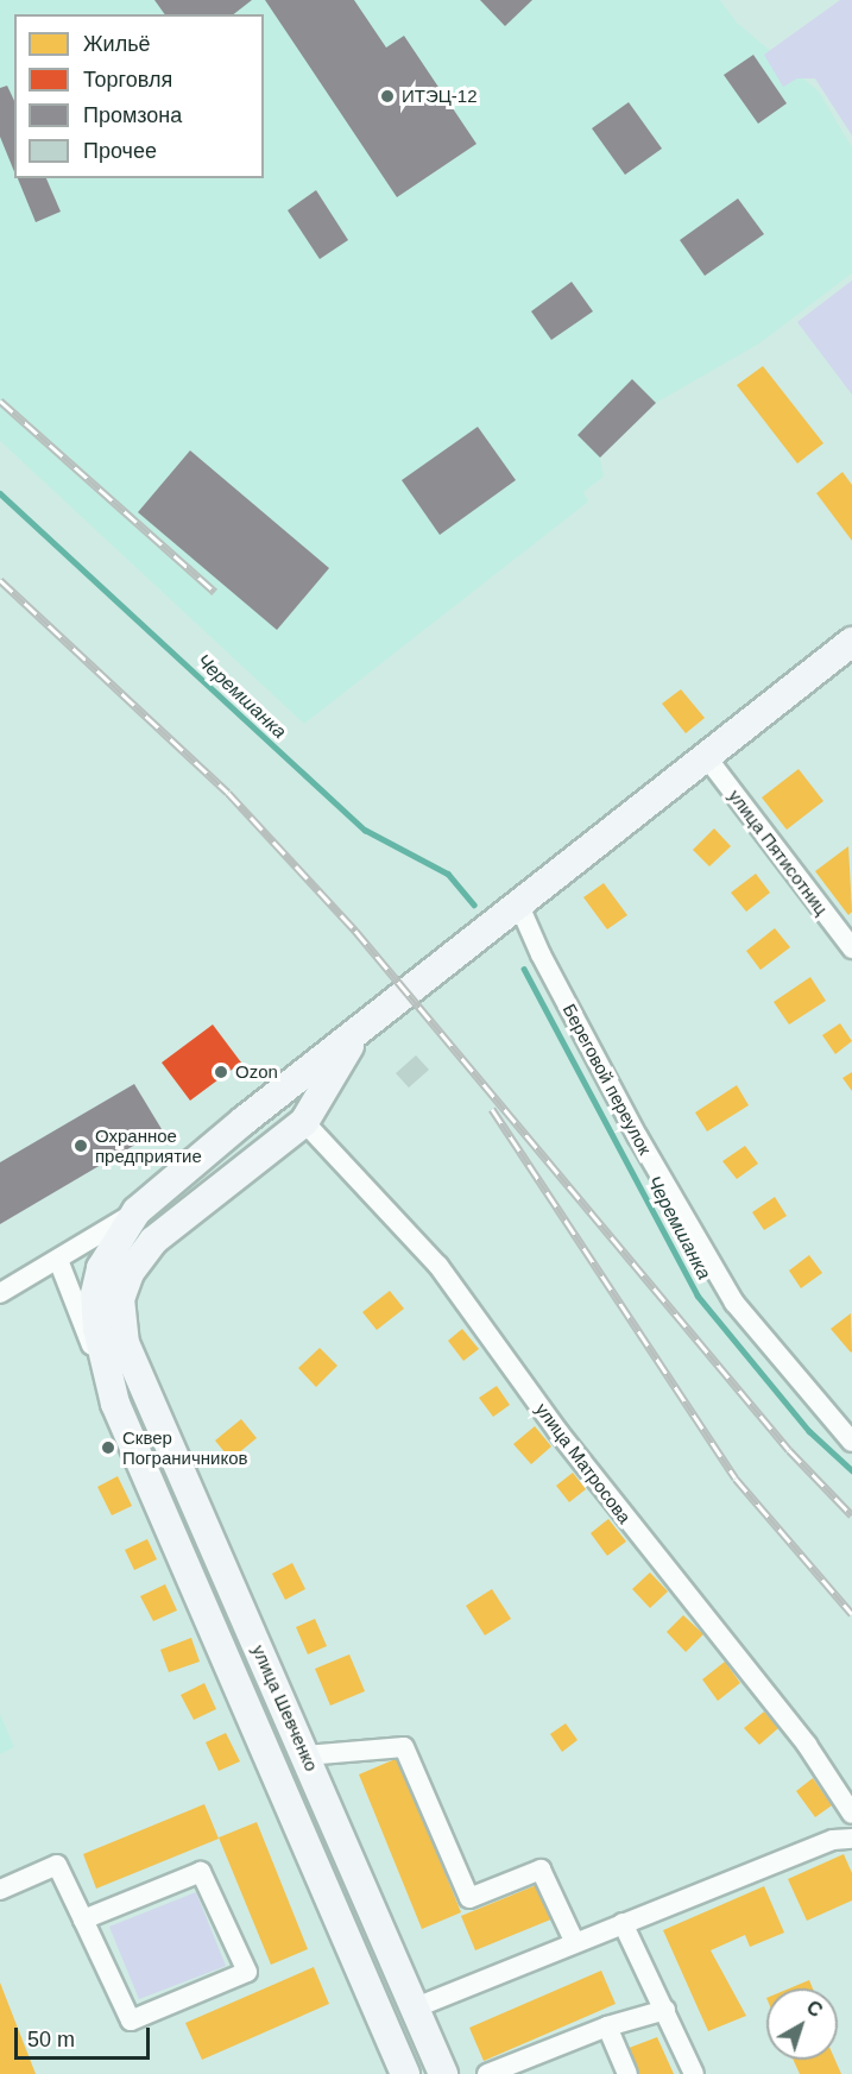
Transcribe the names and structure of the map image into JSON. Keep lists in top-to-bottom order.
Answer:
{
  "streets": {
    "main road": ["улица Шевченко"],
    "street": ["улица Пятисотниц", "Береговой переулок", "улица Матросова"]
  },
  "crossings": [
    ["улица Пятисотниц", "улица Шевченко"],
    ["Береговой переулок", "улица Шевченко"],
    ["улица Матросова", "улица Шевченко"]
  ],
  "water": ["Черемшанка"],
  "places": [
    "ИТЭЦ-12",
    "Ozon",
    "Охранное предприятие",
    "Сквер Пограничников"
  ],
  "legend": [
    "Жильё",
    "Торговля",
    "Промзона",
    "Прочее"
  ],
  "scale_bar": "50 m",
  "north": "top right"
}
